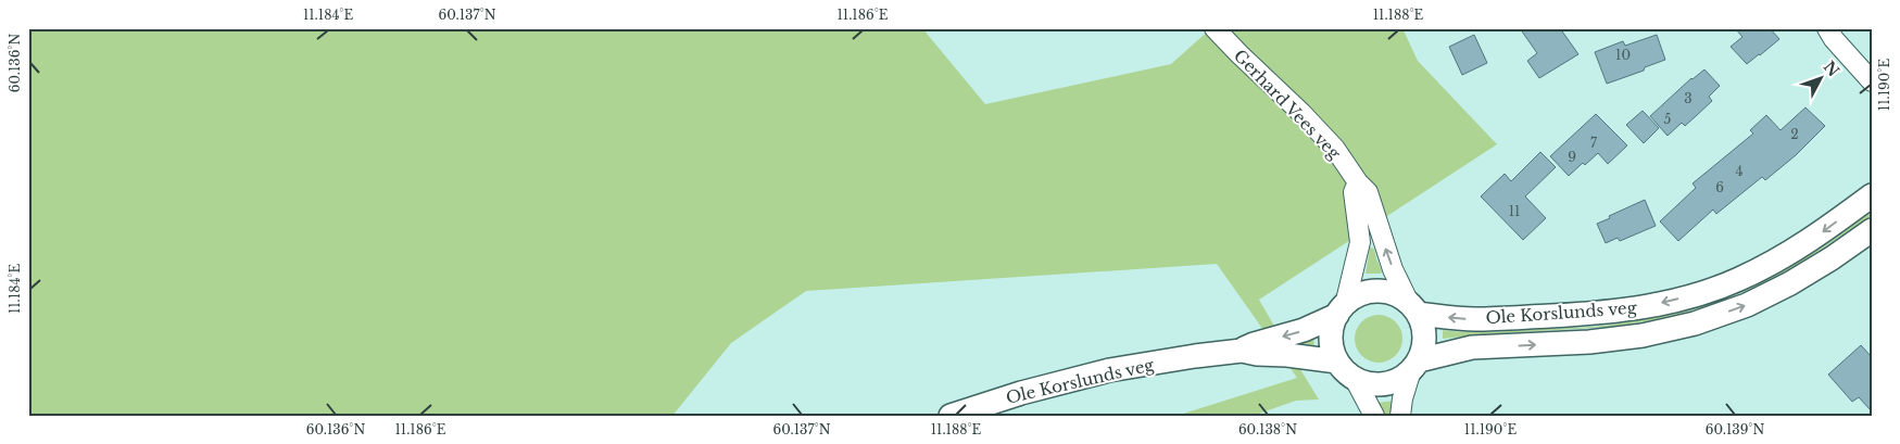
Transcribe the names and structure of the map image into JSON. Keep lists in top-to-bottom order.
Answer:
{
  "streets": {
    "street": ["Gerhard Vees veg", "Ole Korslunds veg"]
  },
  "crossings": [
    ["Gerhard Vees veg", "Ole Korslunds veg"]
  ],
  "one_way": ["Gerhard Vees veg"],
  "house_numbers": [
    "10",
    "3",
    "5",
    "2",
    "7",
    "9",
    "4",
    "6",
    "11"
  ],
  "north": "top right",
  "coordinates": [
    "11.184°E",
    "60.137°N",
    "11.186°E",
    "11.188°E",
    "60.136°N",
    "11.190°E",
    "60.138°N",
    "60.139°N"
  ]
}
